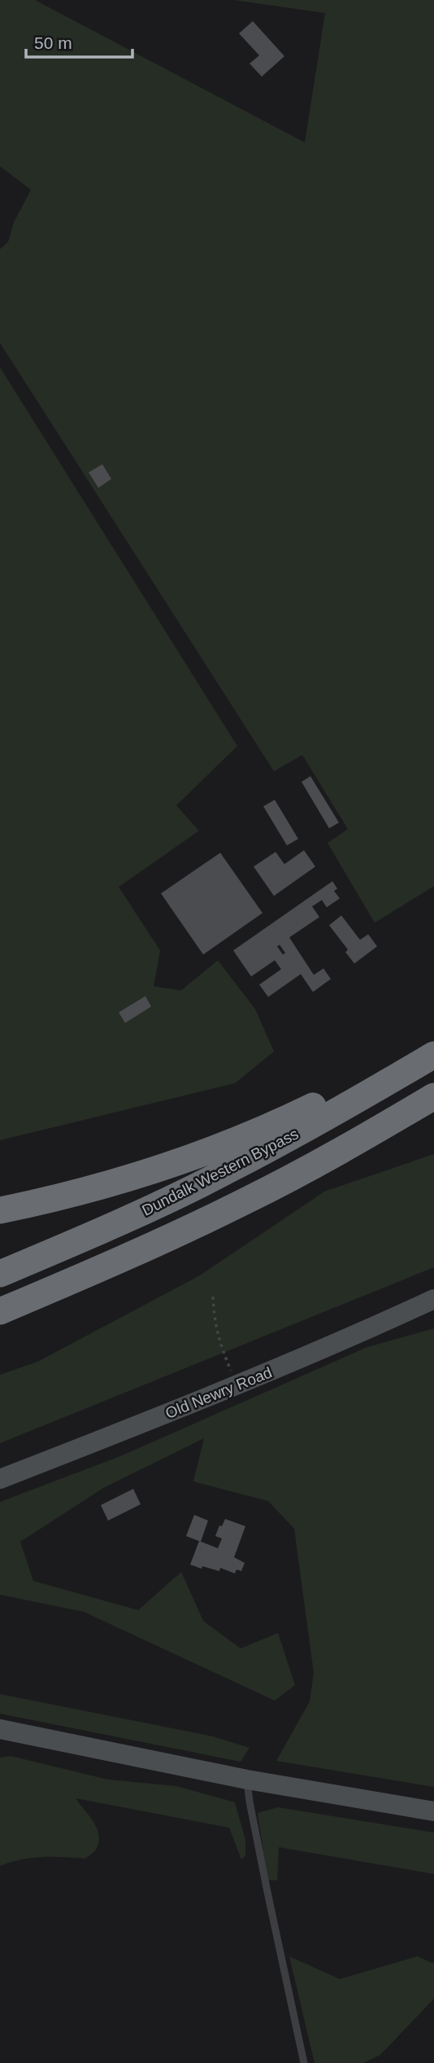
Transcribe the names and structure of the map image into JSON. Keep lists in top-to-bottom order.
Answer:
{
  "streets": {
    "highway": ["Dundalk Western Bypass"],
    "main road": ["Old Newry Road"]
  },
  "scale_bar": "50 m"
}
